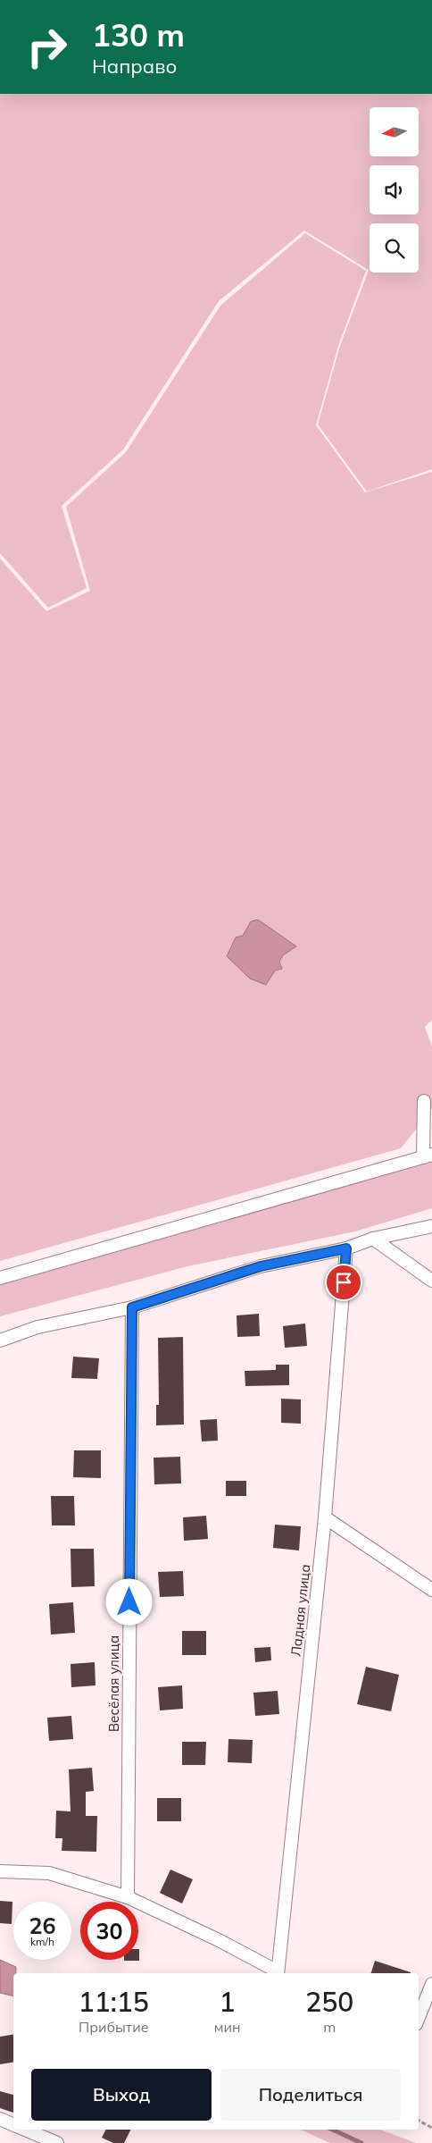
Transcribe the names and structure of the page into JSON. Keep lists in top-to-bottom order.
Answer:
{
  "streets": {
    "street": ["Ладная улица", "Весёлая улица"]
  },
  "north": "left",
  "page": {
    "turn": ["130 m", "Направо"],
    "speed": "26 km/h",
    "limit": "30",
    "eta": [
      "11:15",
      "Прибытие",
      "1",
      "мин",
      "250",
      "m"
    ],
    "buttons": ["Выход", "Поделиться"]
  }
}
